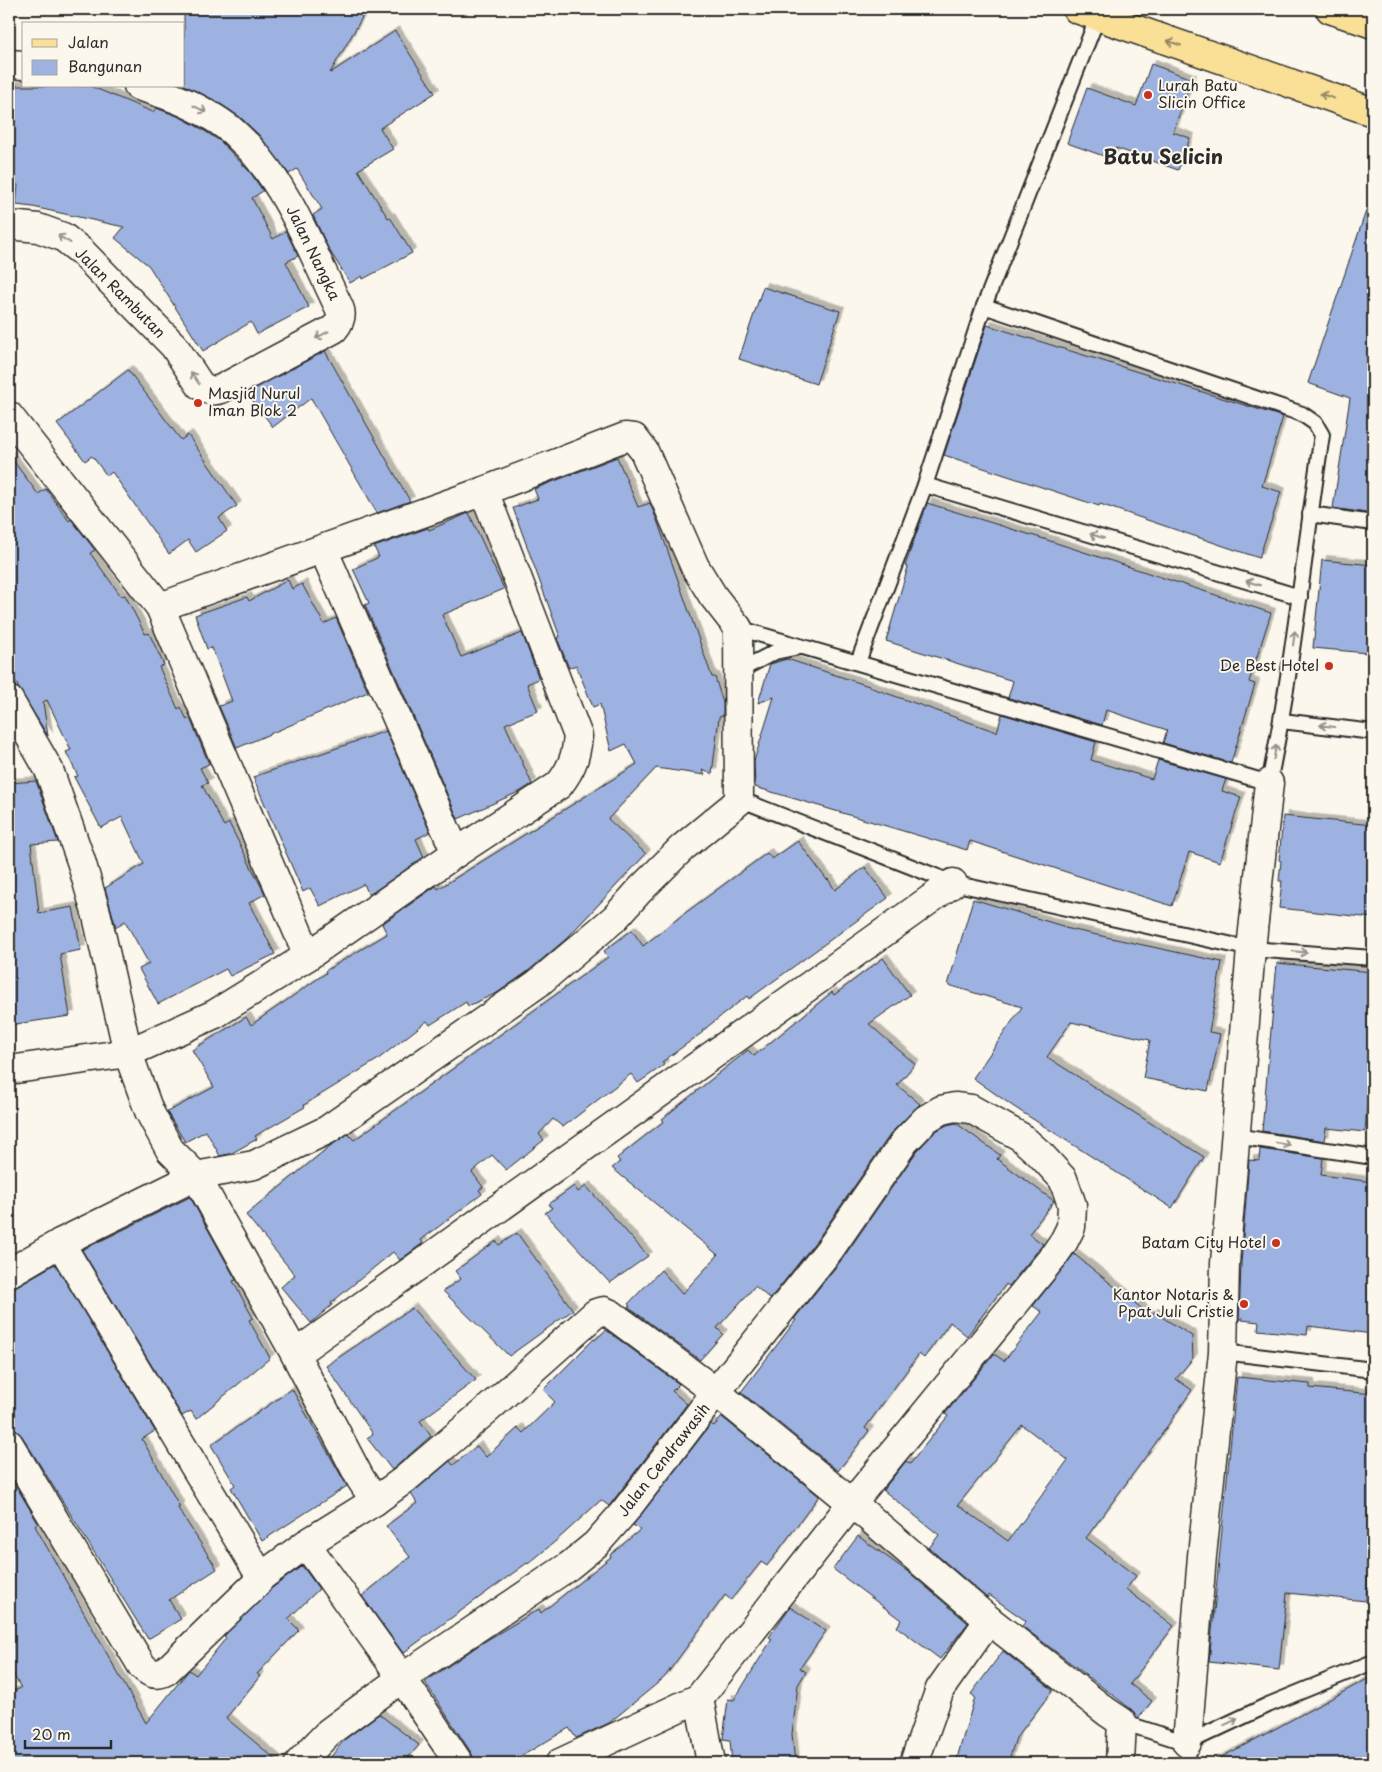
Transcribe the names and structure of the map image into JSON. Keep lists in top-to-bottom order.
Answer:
{
  "streets": {
    "street": ["Jalan Nangka", "Jalan Rambutan", "Jalan Cendrawasih"]
  },
  "crossings": [
    ["Jalan Nangka", "Jalan Rambutan"]
  ],
  "districts": ["Batu Selicin"],
  "places": [
    "Lurah Batu Slicin Office",
    "Masjid Nurul Iman Blok 2",
    "De Best Hotel",
    "Batam City Hotel",
    "Kantor Notaris & Ppat Juli Cristie"
  ],
  "legend": ["Jalan", "Bangunan"],
  "scale_bar": "20 m"
}
